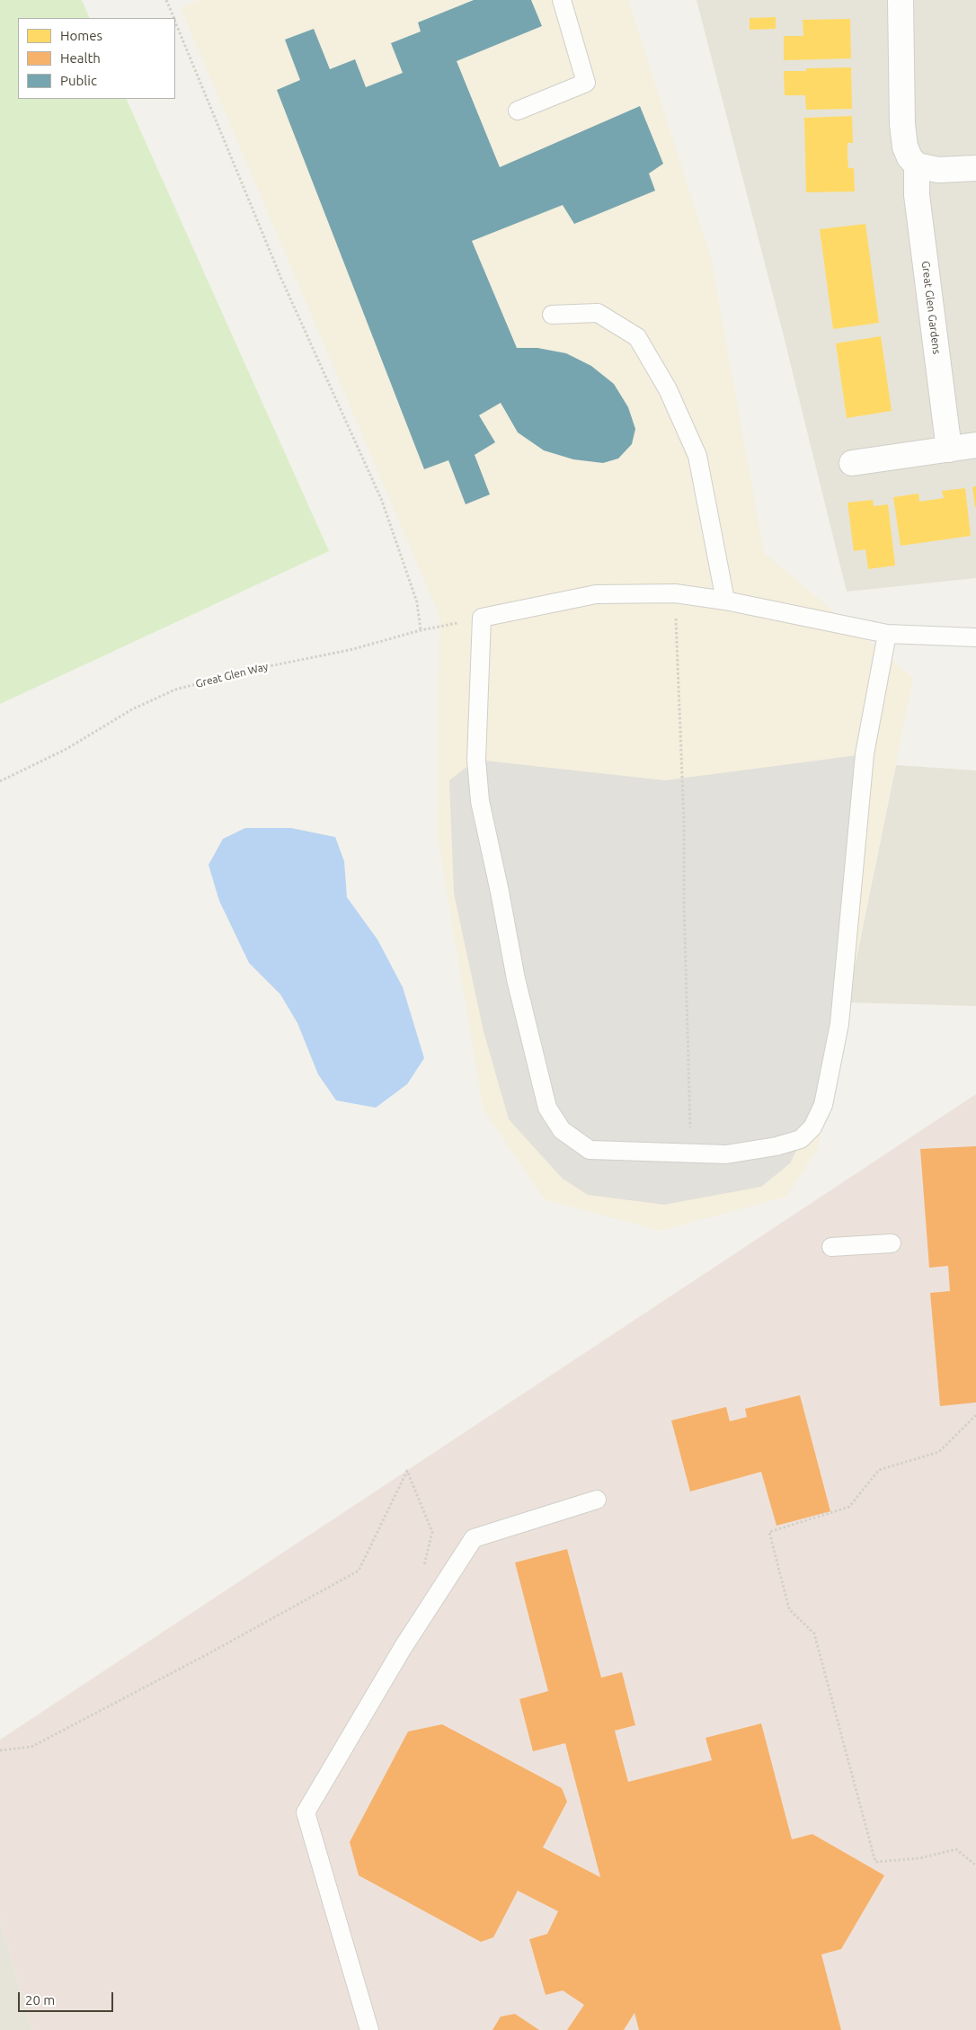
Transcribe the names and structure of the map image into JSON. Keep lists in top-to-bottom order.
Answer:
{
  "streets": {
    "street": ["Great Glen Gardens"],
    "path": ["Great Glen Way"]
  },
  "legend": ["Homes", "Health", "Public"],
  "scale_bar": "20 m"
}
